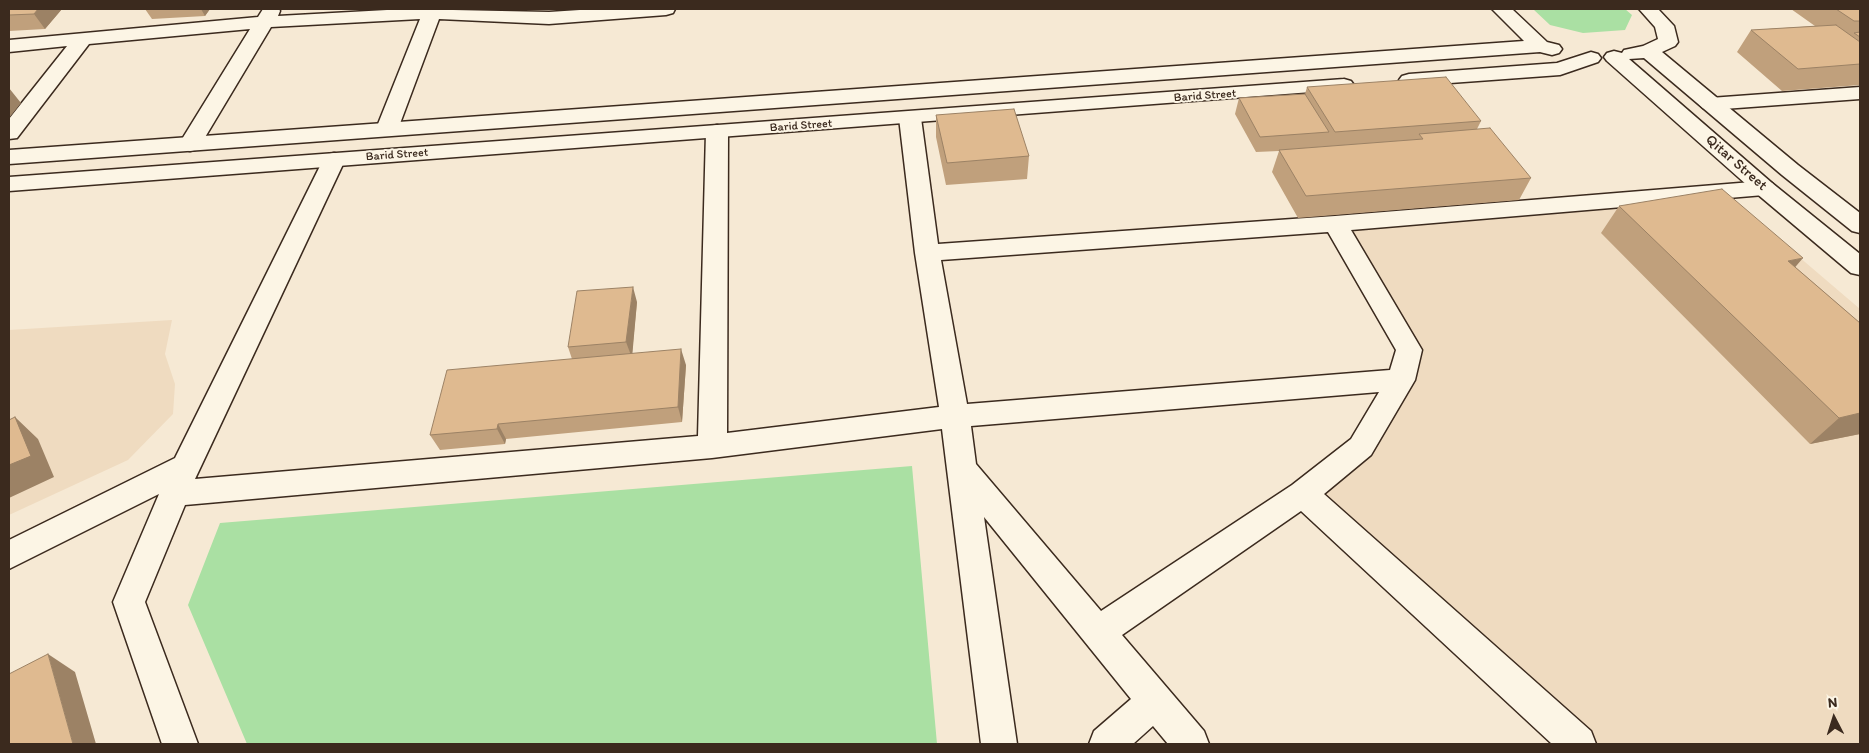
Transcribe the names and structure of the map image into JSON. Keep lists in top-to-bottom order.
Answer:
{
  "streets": {
    "street": ["Barid Street", "Qitar Street"]
  },
  "north": "top"
}
